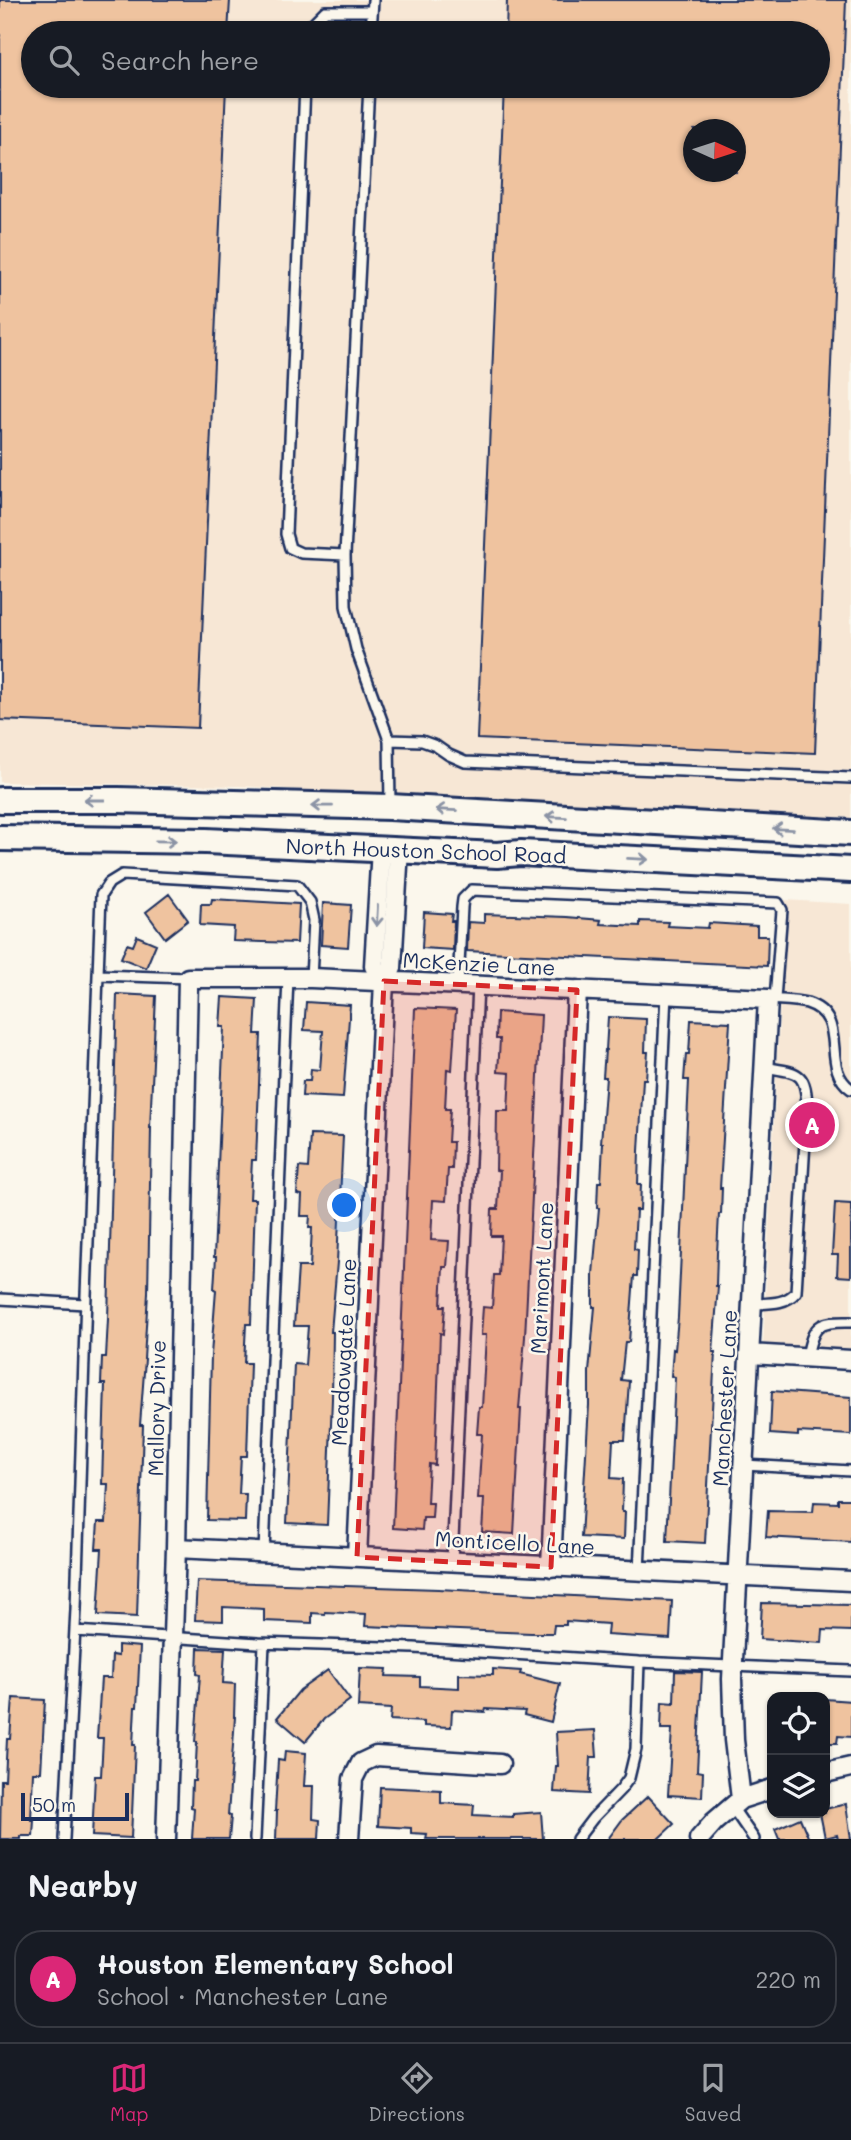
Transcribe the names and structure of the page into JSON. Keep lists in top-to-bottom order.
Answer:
{
  "streets": {
    "main road": ["North Houston School Road"],
    "street": [
      "McKenzie Lane",
      "Marimont Lane",
      "Meadowgate Lane",
      "Manchester Lane",
      "Mallory Drive",
      "Monticello Lane"
    ]
  },
  "crossings": [
    ["North Houston School Road", "Meadowgate Lane"],
    ["McKenzie Lane", "Marimont Lane"],
    ["McKenzie Lane", "Meadowgate Lane"],
    ["McKenzie Lane", "Manchester Lane"],
    ["McKenzie Lane", "Mallory Drive"],
    ["Marimont Lane", "Monticello Lane"],
    ["Meadowgate Lane", "Monticello Lane"],
    ["Manchester Lane", "Monticello Lane"],
    ["Mallory Drive", "Monticello Lane"]
  ],
  "scale_bar": "50 m",
  "north": "right",
  "page": {
    "search": "Search here",
    "pins": "A",
    "scale": "50 m",
    "heading": "Nearby",
    "list": [
      {
        "mark": "A",
        "name": "Houston Elementary School",
        "note": "School · Manchester Lane",
        "value": "220 m"
      }
    ],
    "nav": ["Map", "Directions", "Saved"]
  }
}
